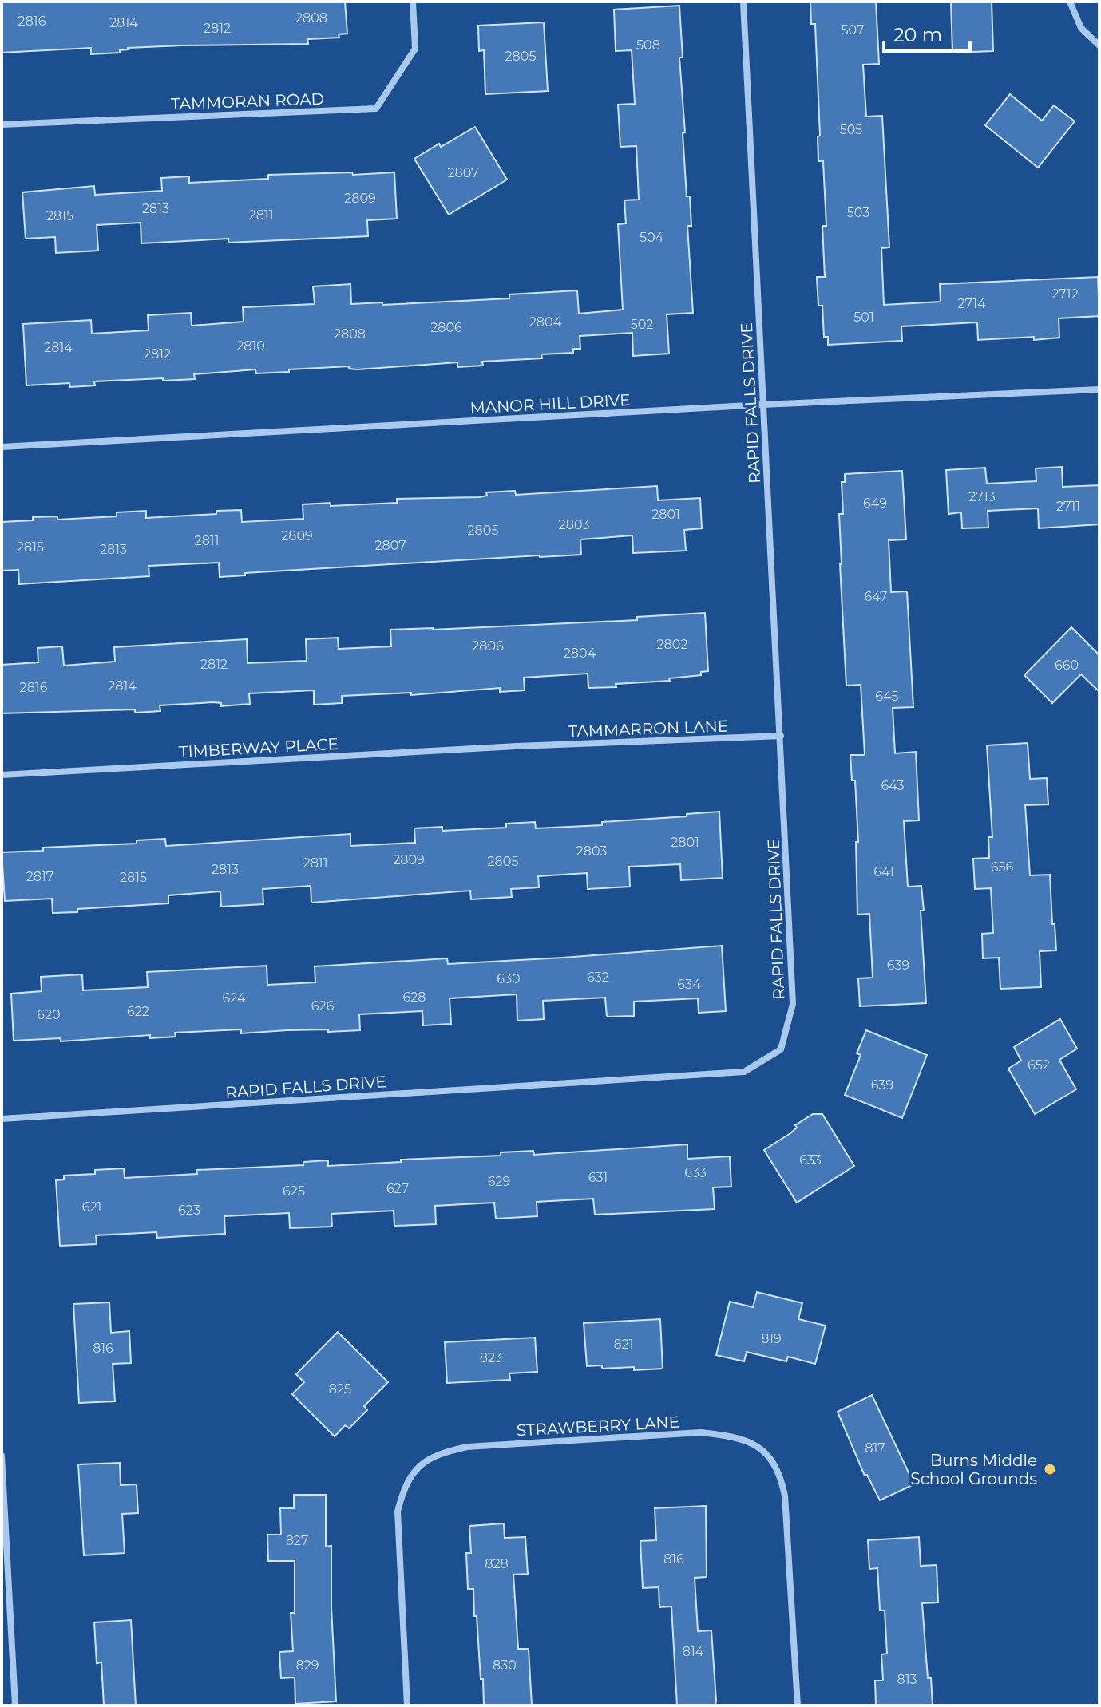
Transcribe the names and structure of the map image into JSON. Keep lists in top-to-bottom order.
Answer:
{
  "streets": {
    "street": [
      "TAMMORAN ROAD",
      "RAPID FALLS DRIVE",
      "MANOR HILL DRIVE",
      "TAMMARRON LANE",
      "TIMBERWAY PLACE",
      "STRAWBERRY LANE"
    ]
  },
  "crossings": [
    ["RAPID FALLS DRIVE", "MANOR HILL DRIVE"],
    ["RAPID FALLS DRIVE", "TAMMARRON LANE"],
    ["TAMMARRON LANE", "TIMBERWAY PLACE"]
  ],
  "places": ["Burns Middle School Grounds"],
  "house_numbers": [
    "2808",
    "2816",
    "2814",
    "2812",
    "507",
    "508",
    "2805",
    "505",
    "2807",
    "2809",
    "2813",
    "503",
    "2811",
    "2815",
    "504",
    "2712",
    "2714",
    "501",
    "2804",
    "502",
    "2806",
    "2808",
    "2810",
    "2814",
    "2812",
    "2713",
    "649",
    "2711",
    "2801",
    "2803",
    "2805",
    "2809",
    "2811",
    "2807",
    "2815",
    "2813",
    "647",
    "2802",
    "2806",
    "2804",
    "2812",
    "660",
    "2814",
    "2816",
    "645",
    "643",
    "2801",
    "2803",
    "2809",
    "2805",
    "2811",
    "656",
    "2813",
    "641",
    "2817",
    "2815",
    "639",
    "632",
    "630",
    "634",
    "628",
    "624",
    "626",
    "622",
    "620",
    "652",
    "639",
    "633",
    "633",
    "631",
    "629",
    "627",
    "625",
    "621",
    "623",
    "819",
    "821",
    "816",
    "823",
    "825",
    "817",
    "827",
    "816",
    "828",
    "814",
    "829",
    "830",
    "813"
  ],
  "scale_bar": "20 m"
}
